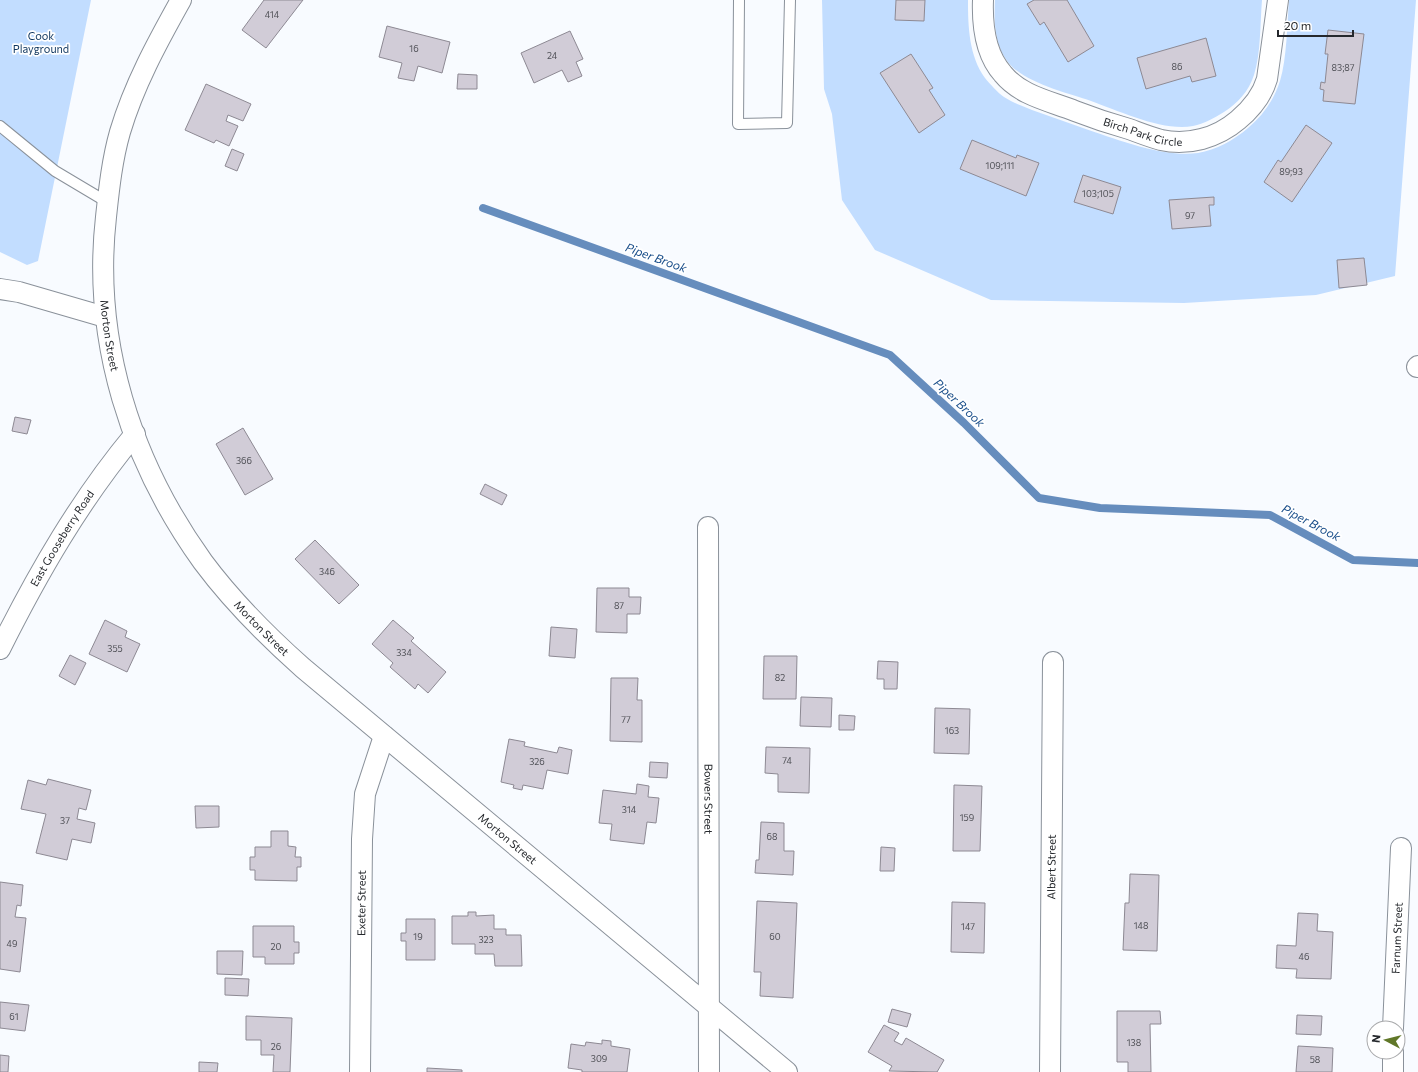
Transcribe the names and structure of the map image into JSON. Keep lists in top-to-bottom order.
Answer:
{
  "streets": {
    "street": [
      "Birch Park Circle",
      "Morton Street",
      "East Gooseberry Road",
      "Bowers Street",
      "Albert Street",
      "Exeter Street",
      "Farnum Street"
    ]
  },
  "crossings": [
    ["Morton Street", "East Gooseberry Road"],
    ["Morton Street", "Bowers Street"],
    ["Morton Street", "Exeter Street"]
  ],
  "water": ["Piper Brook"],
  "parks": ["Cook Playground"],
  "house_numbers": [
    "414",
    "16",
    "24",
    "86",
    "83;87",
    "109;111",
    "89;93",
    "103;105",
    "97",
    "366",
    "346",
    "87",
    "355",
    "334",
    "82",
    "77",
    "163",
    "74",
    "326",
    "314",
    "159",
    "37",
    "68",
    "148",
    "147",
    "19",
    "60",
    "323",
    "49",
    "20",
    "46",
    "61",
    "138",
    "26",
    "309",
    "58"
  ],
  "scale_bar": "20 m",
  "north": "left"
}
